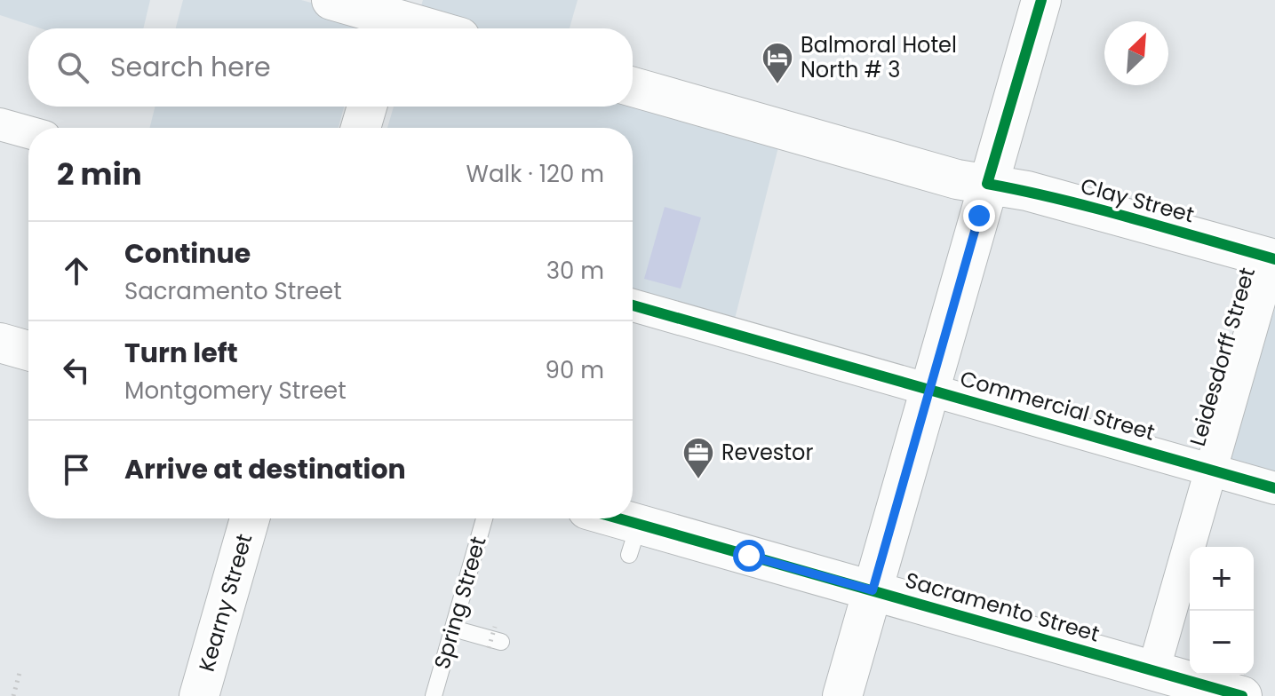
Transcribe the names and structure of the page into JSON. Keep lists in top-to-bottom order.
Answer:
{
  "streets": {
    "street": [
      "Clay Street",
      "Leidesdorff Street",
      "Commercial Street",
      "Kearny Street",
      "Sacramento Street"
    ],
    "lane": ["Spring Street"]
  },
  "crossings": [
    ["Clay Street", "Leidesdorff Street"],
    ["Leidesdorff Street", "Commercial Street"],
    ["Leidesdorff Street", "Sacramento Street"]
  ],
  "places": {
    "hotel": ["Balmoral Hotel North # 3"],
    "office": ["Revestor"]
  },
  "north": "top right",
  "page": {
    "search": "Search here",
    "heading": ["2 min", "Walk · 120 m"],
    "list": [
      ["Continue", "Sacramento Street", "30 m"],
      ["Turn left", "Montgomery Street", "90 m"],
      "Arrive at destination"
    ],
    "map_buttons": ["+", "−"]
  }
}
